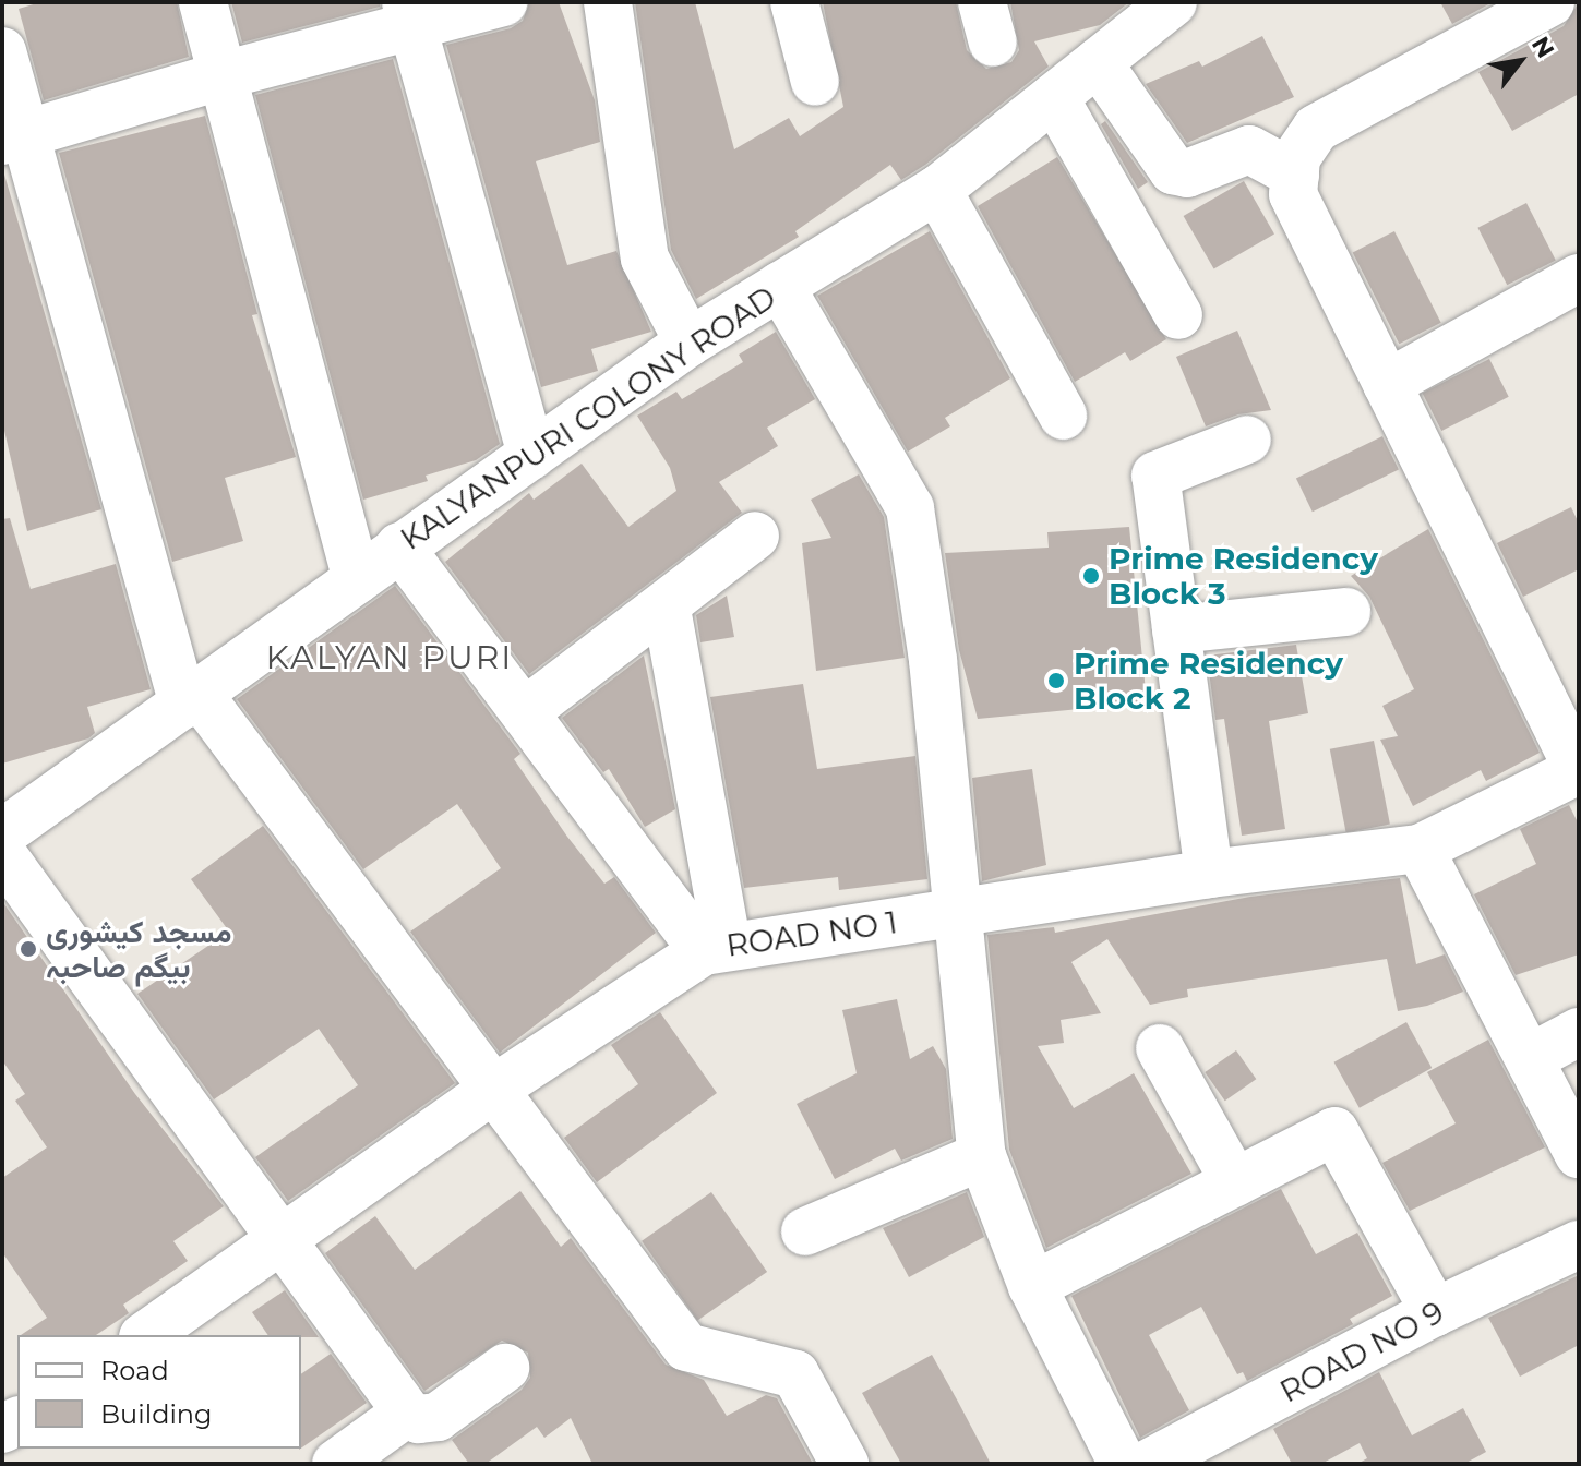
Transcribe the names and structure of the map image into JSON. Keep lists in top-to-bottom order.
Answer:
{
  "streets": {
    "street": ["KALYANPURI COLONY ROAD", "ROAD NO 1", "ROAD NO 9"]
  },
  "districts": ["KALYAN PURI"],
  "places": ["Prime Residency Block 3", "Prime Residency Block 2", "مسجد کیشوری بیگم صاحبہ"],
  "legend": ["Road", "Building"],
  "north": "top right"
}
